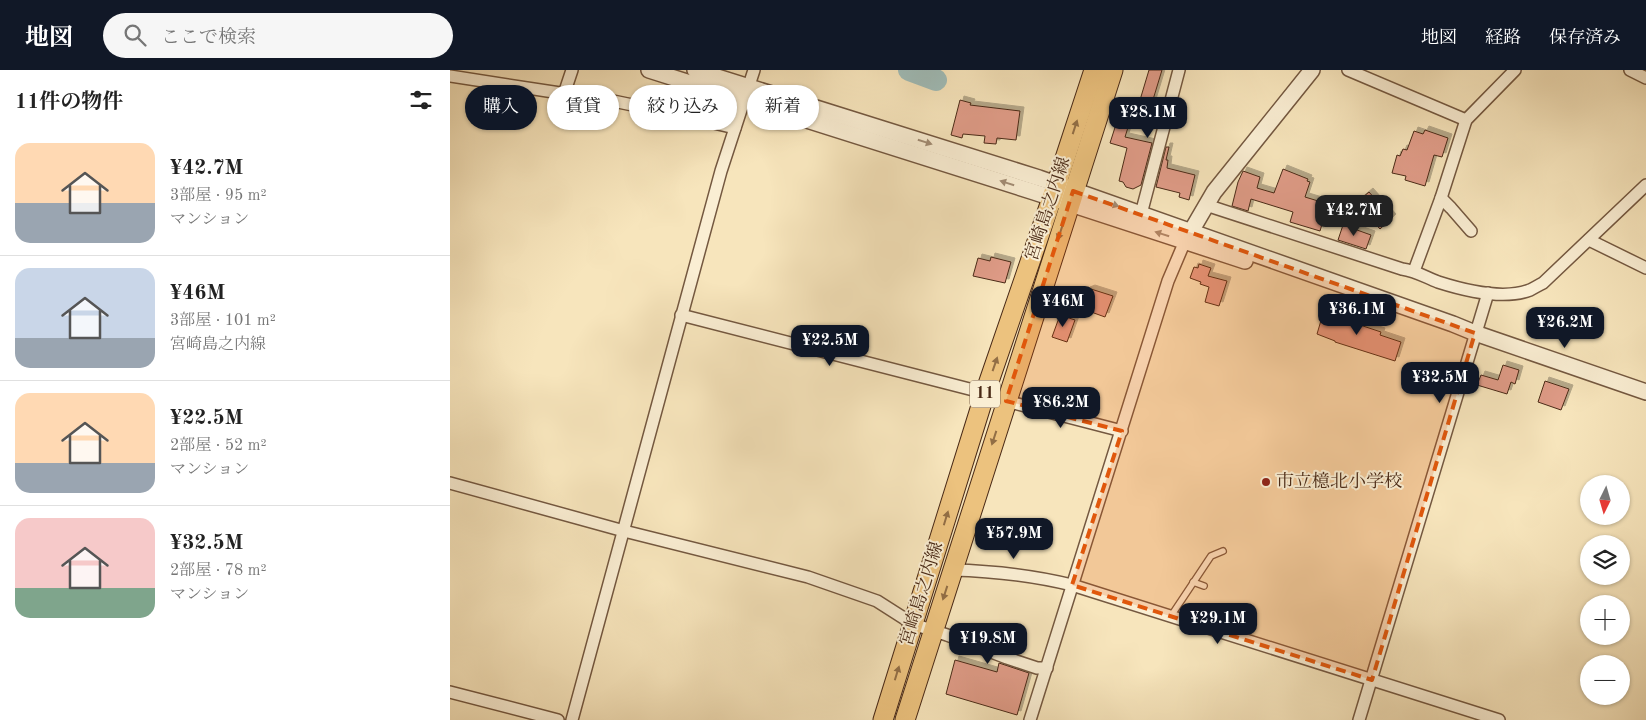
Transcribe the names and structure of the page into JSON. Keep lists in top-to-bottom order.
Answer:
{
  "streets": {
    "main road": ["宮崎島之内線", "11"]
  },
  "places": ["市立檍北小学校"],
  "north": "bottom",
  "page": {
    "header": "地図",
    "search": "ここで検索",
    "nav": ["地図", "経路", "保存済み"],
    "heading": "11件の物件",
    "chip": [
      "購入",
      "賃貸",
      "絞り込み",
      "新着"
    ],
    "price": [
      "¥28.1M",
      "¥42.7M",
      "¥46M",
      "¥36.1M",
      "¥26.2M",
      "¥22.5M",
      "¥32.5M",
      "¥86.2M",
      "¥57.9M",
      "¥29.1M",
      "¥19.8M"
    ],
    "list": [
      {
        "name": "¥42.7M",
        "note": "3部屋 · 95 m² · マンション"
      },
      {
        "name": "¥46M",
        "note": "3部屋 · 101 m² · 宮崎島之内線"
      },
      {
        "name": "¥22.5M",
        "note": "2部屋 · 52 m² · マンション"
      },
      {
        "name": "¥32.5M",
        "note": "2部屋 · 78 m² · マンション"
      }
    ],
    "map_buttons": ["+", "−"]
  }
}
